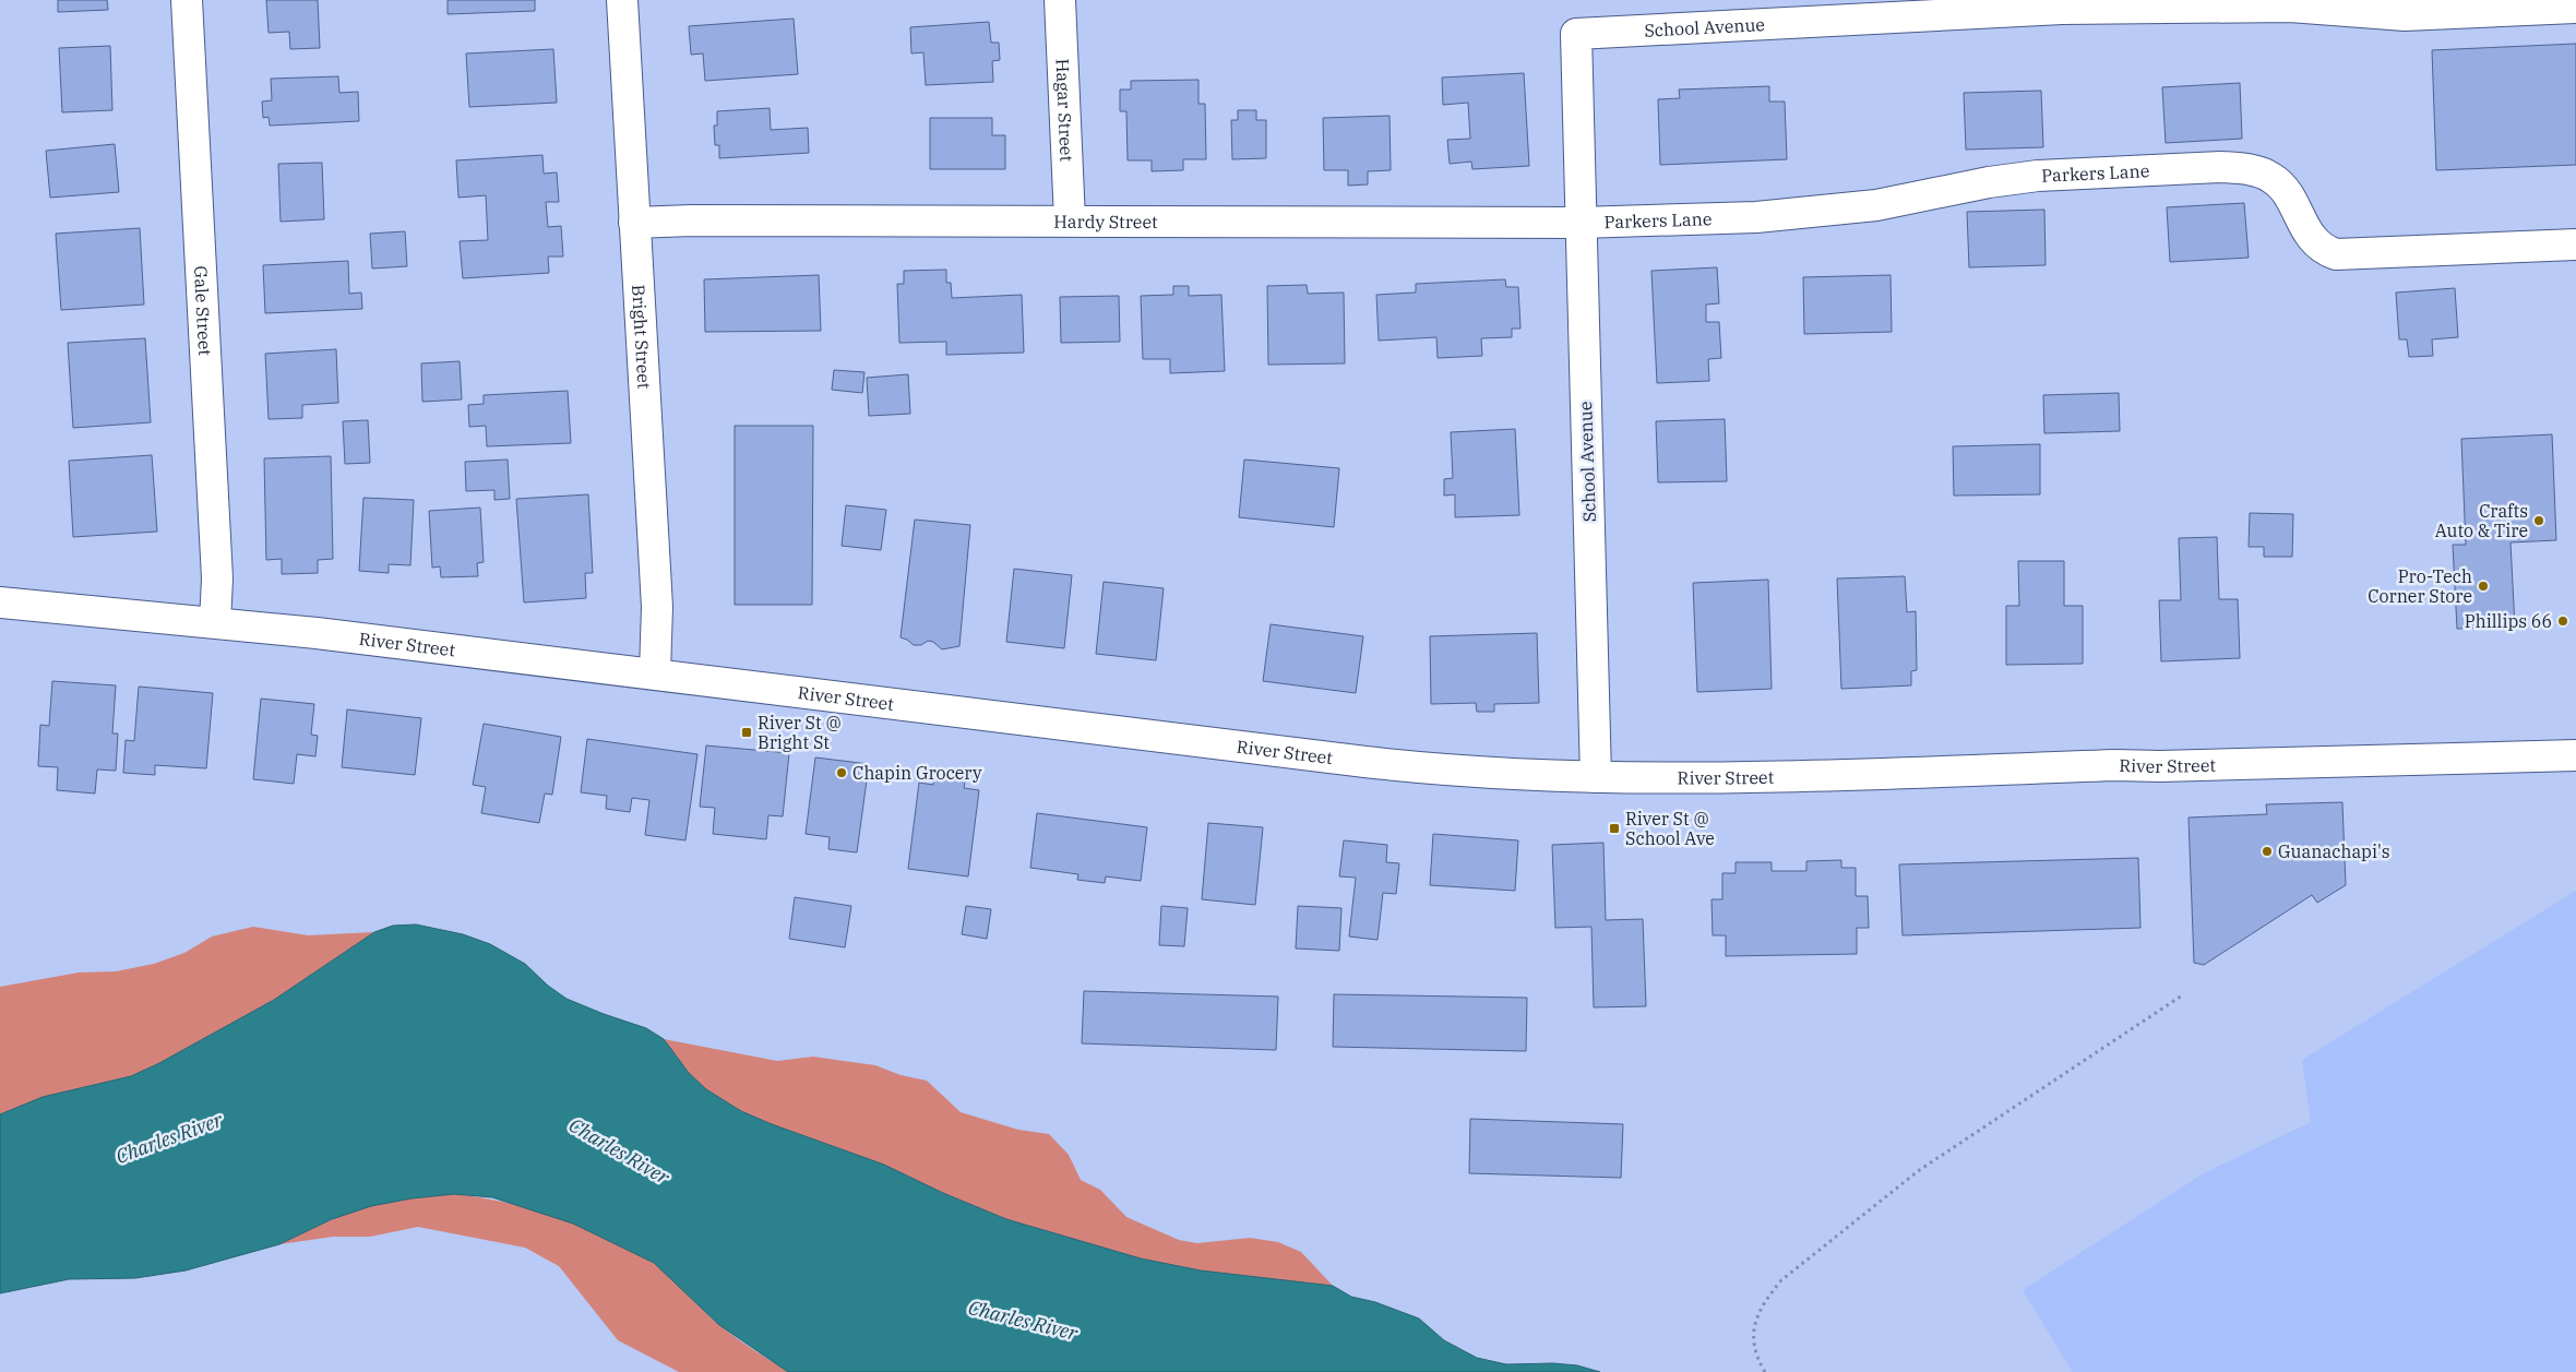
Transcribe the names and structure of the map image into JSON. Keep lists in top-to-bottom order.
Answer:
{
  "streets": {
    "street": [
      "School Avenue",
      "Hagar Street",
      "Parkers Lane",
      "Hardy Street",
      "Gale Street",
      "Bright Street",
      "River Street"
    ]
  },
  "crossings": [
    ["School Avenue", "Parkers Lane"],
    ["School Avenue", "Hardy Street"],
    ["School Avenue", "River Street"],
    ["Hagar Street", "Hardy Street"],
    ["Parkers Lane", "Hardy Street"],
    ["Hardy Street", "Bright Street"],
    ["Gale Street", "River Street"],
    ["Bright Street", "River Street"]
  ],
  "water": ["Charles River"],
  "places": {
    "other": [
      "Crafts Auto & Tire",
      "Pro-Tech Corner Store",
      "Phillips 66",
      "Chapin Grocery",
      "Guanachapi's"
    ],
    "transit": ["River St @ Bright St", "River St @ School Ave"]
  }
}
